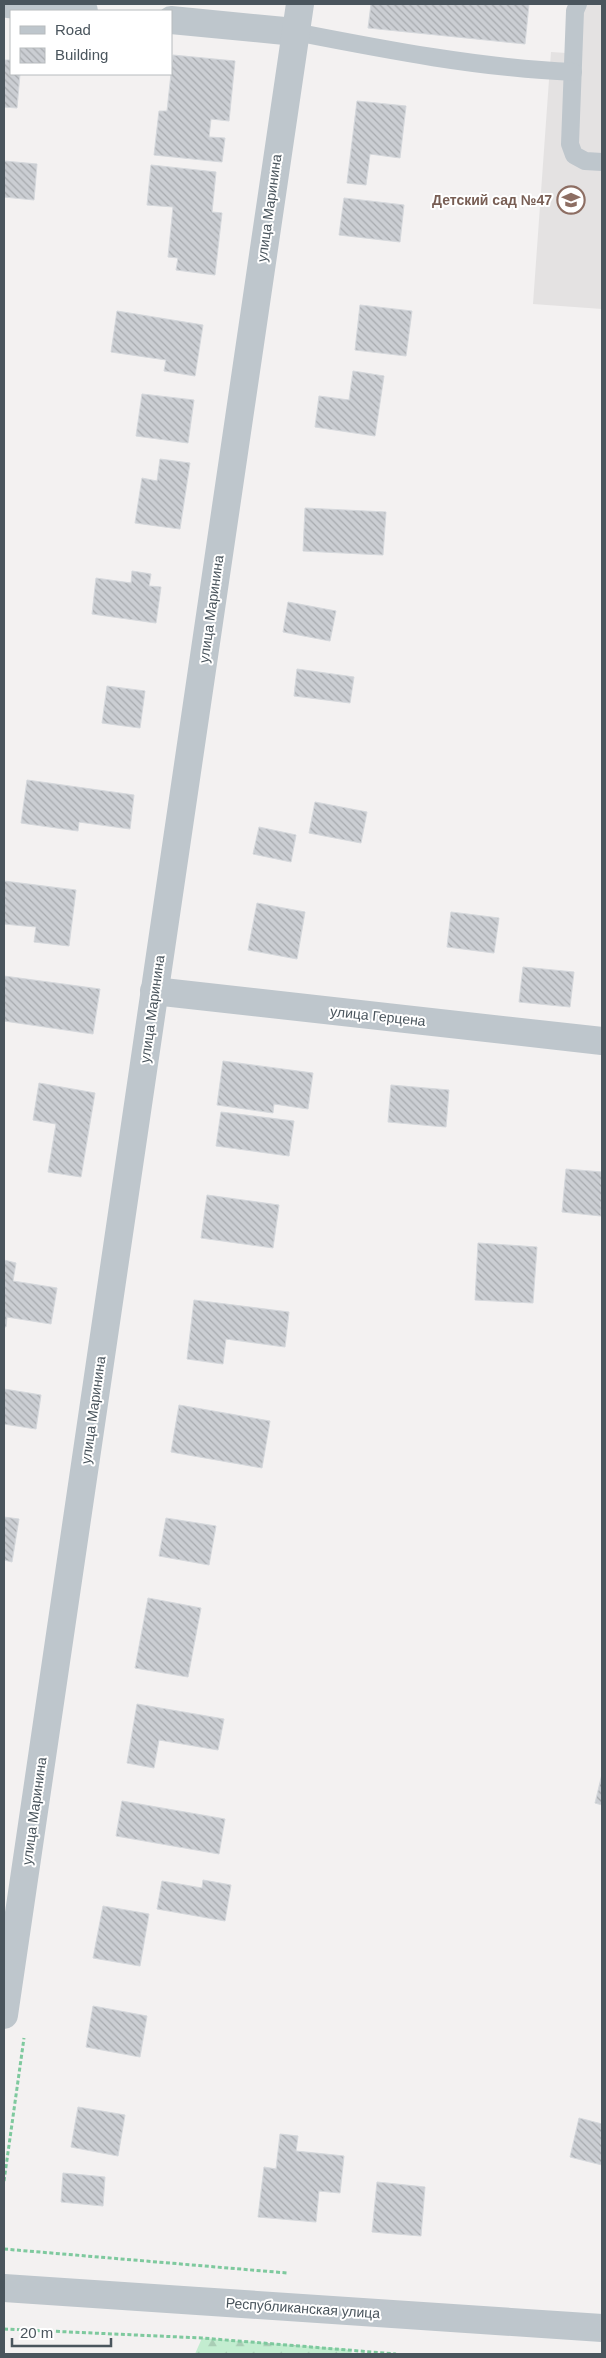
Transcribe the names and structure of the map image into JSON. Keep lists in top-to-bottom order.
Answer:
{
  "streets": {
    "street": ["улица Маринина", "улица Герцена", "Республиканская улица"]
  },
  "crossings": [
    ["улица Маринина", "улица Герцена"]
  ],
  "places": {
    "school or university": ["Детский сад №47"]
  },
  "legend": ["Road", "Building"],
  "scale_bar": "20 m"
}
